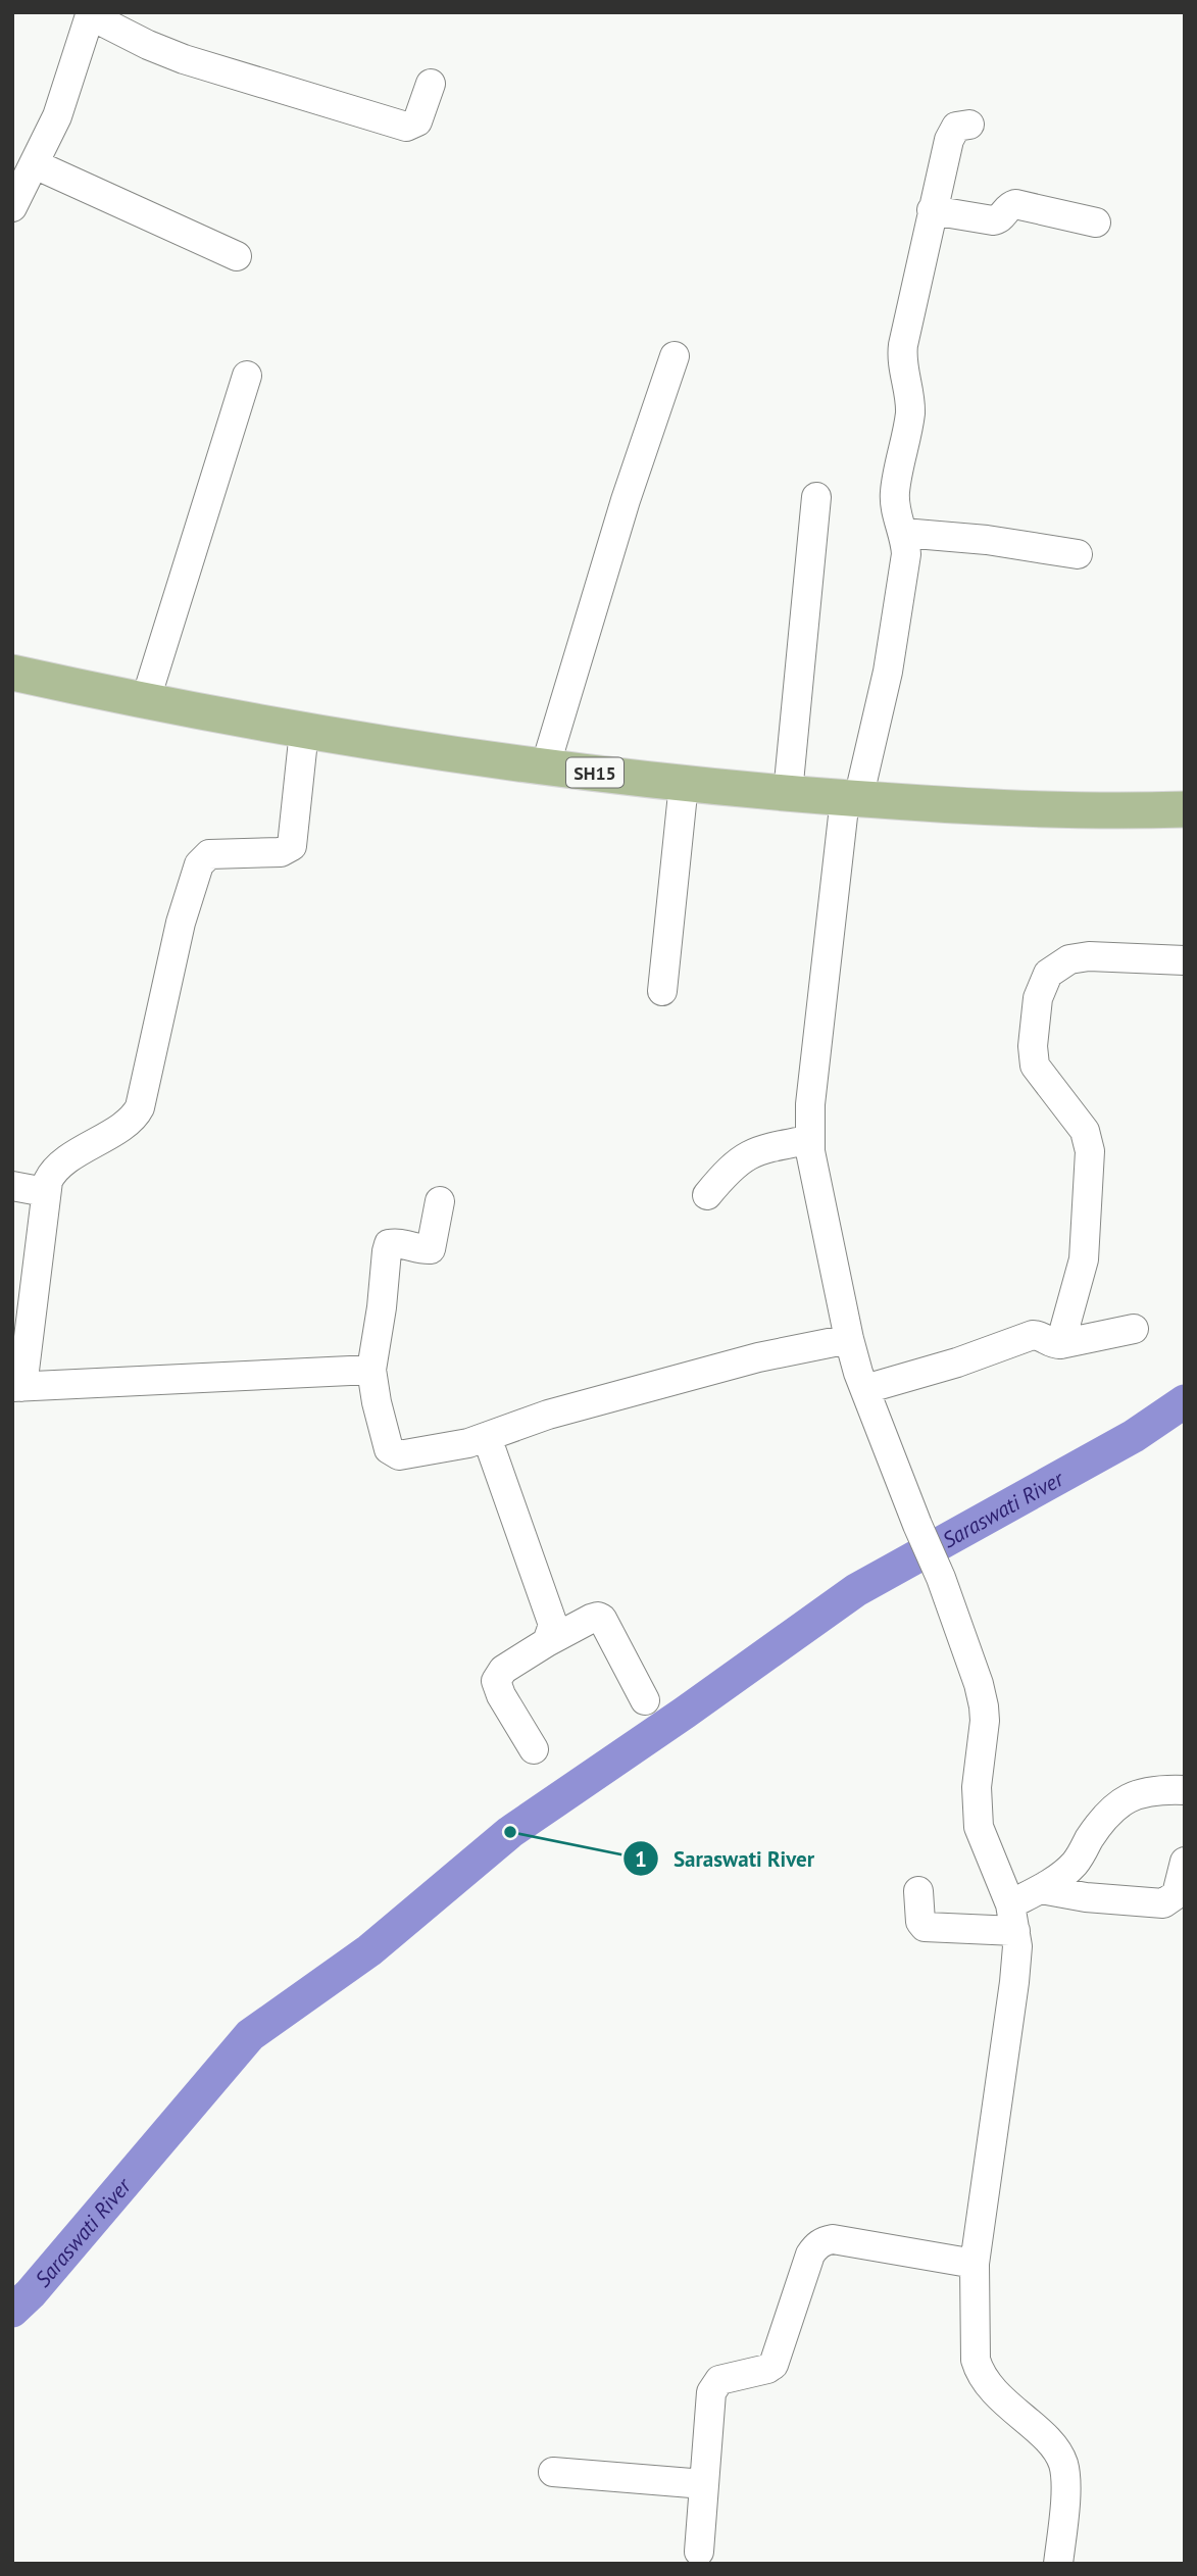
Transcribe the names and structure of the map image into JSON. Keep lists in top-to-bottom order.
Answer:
{
  "streets": {
    "main road": ["SH15"]
  },
  "water": ["Saraswati River"],
  "places": ["Saraswati River"]
}
